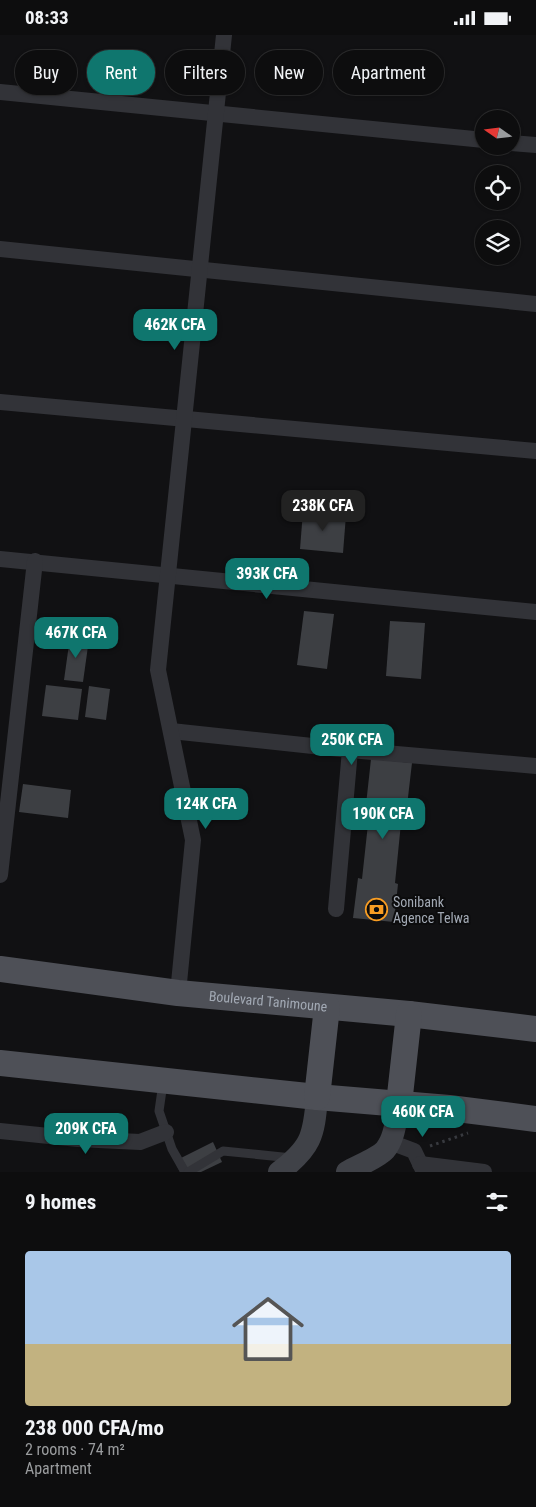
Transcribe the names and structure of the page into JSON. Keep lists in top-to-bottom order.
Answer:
{
  "streets": {
    "main road": ["Boulevard Tanimoune"]
  },
  "places": {
    "bank": ["Sonibank Agence Telwa"]
  },
  "north": "left",
  "page": {
    "status": "08:33",
    "chip": [
      "Buy",
      "Rent",
      "Filters",
      "New",
      "Apartment"
    ],
    "price": [
      "462K CFA",
      "238K CFA",
      "393K CFA",
      "467K CFA",
      "250K CFA",
      "124K CFA",
      "190K CFA",
      "460K CFA",
      "209K CFA"
    ],
    "heading": "9 homes",
    "list": [
      {
        "name": "238 000 CFA/mo",
        "note": "2 rooms · 74 m² · Apartment"
      }
    ]
  }
}
